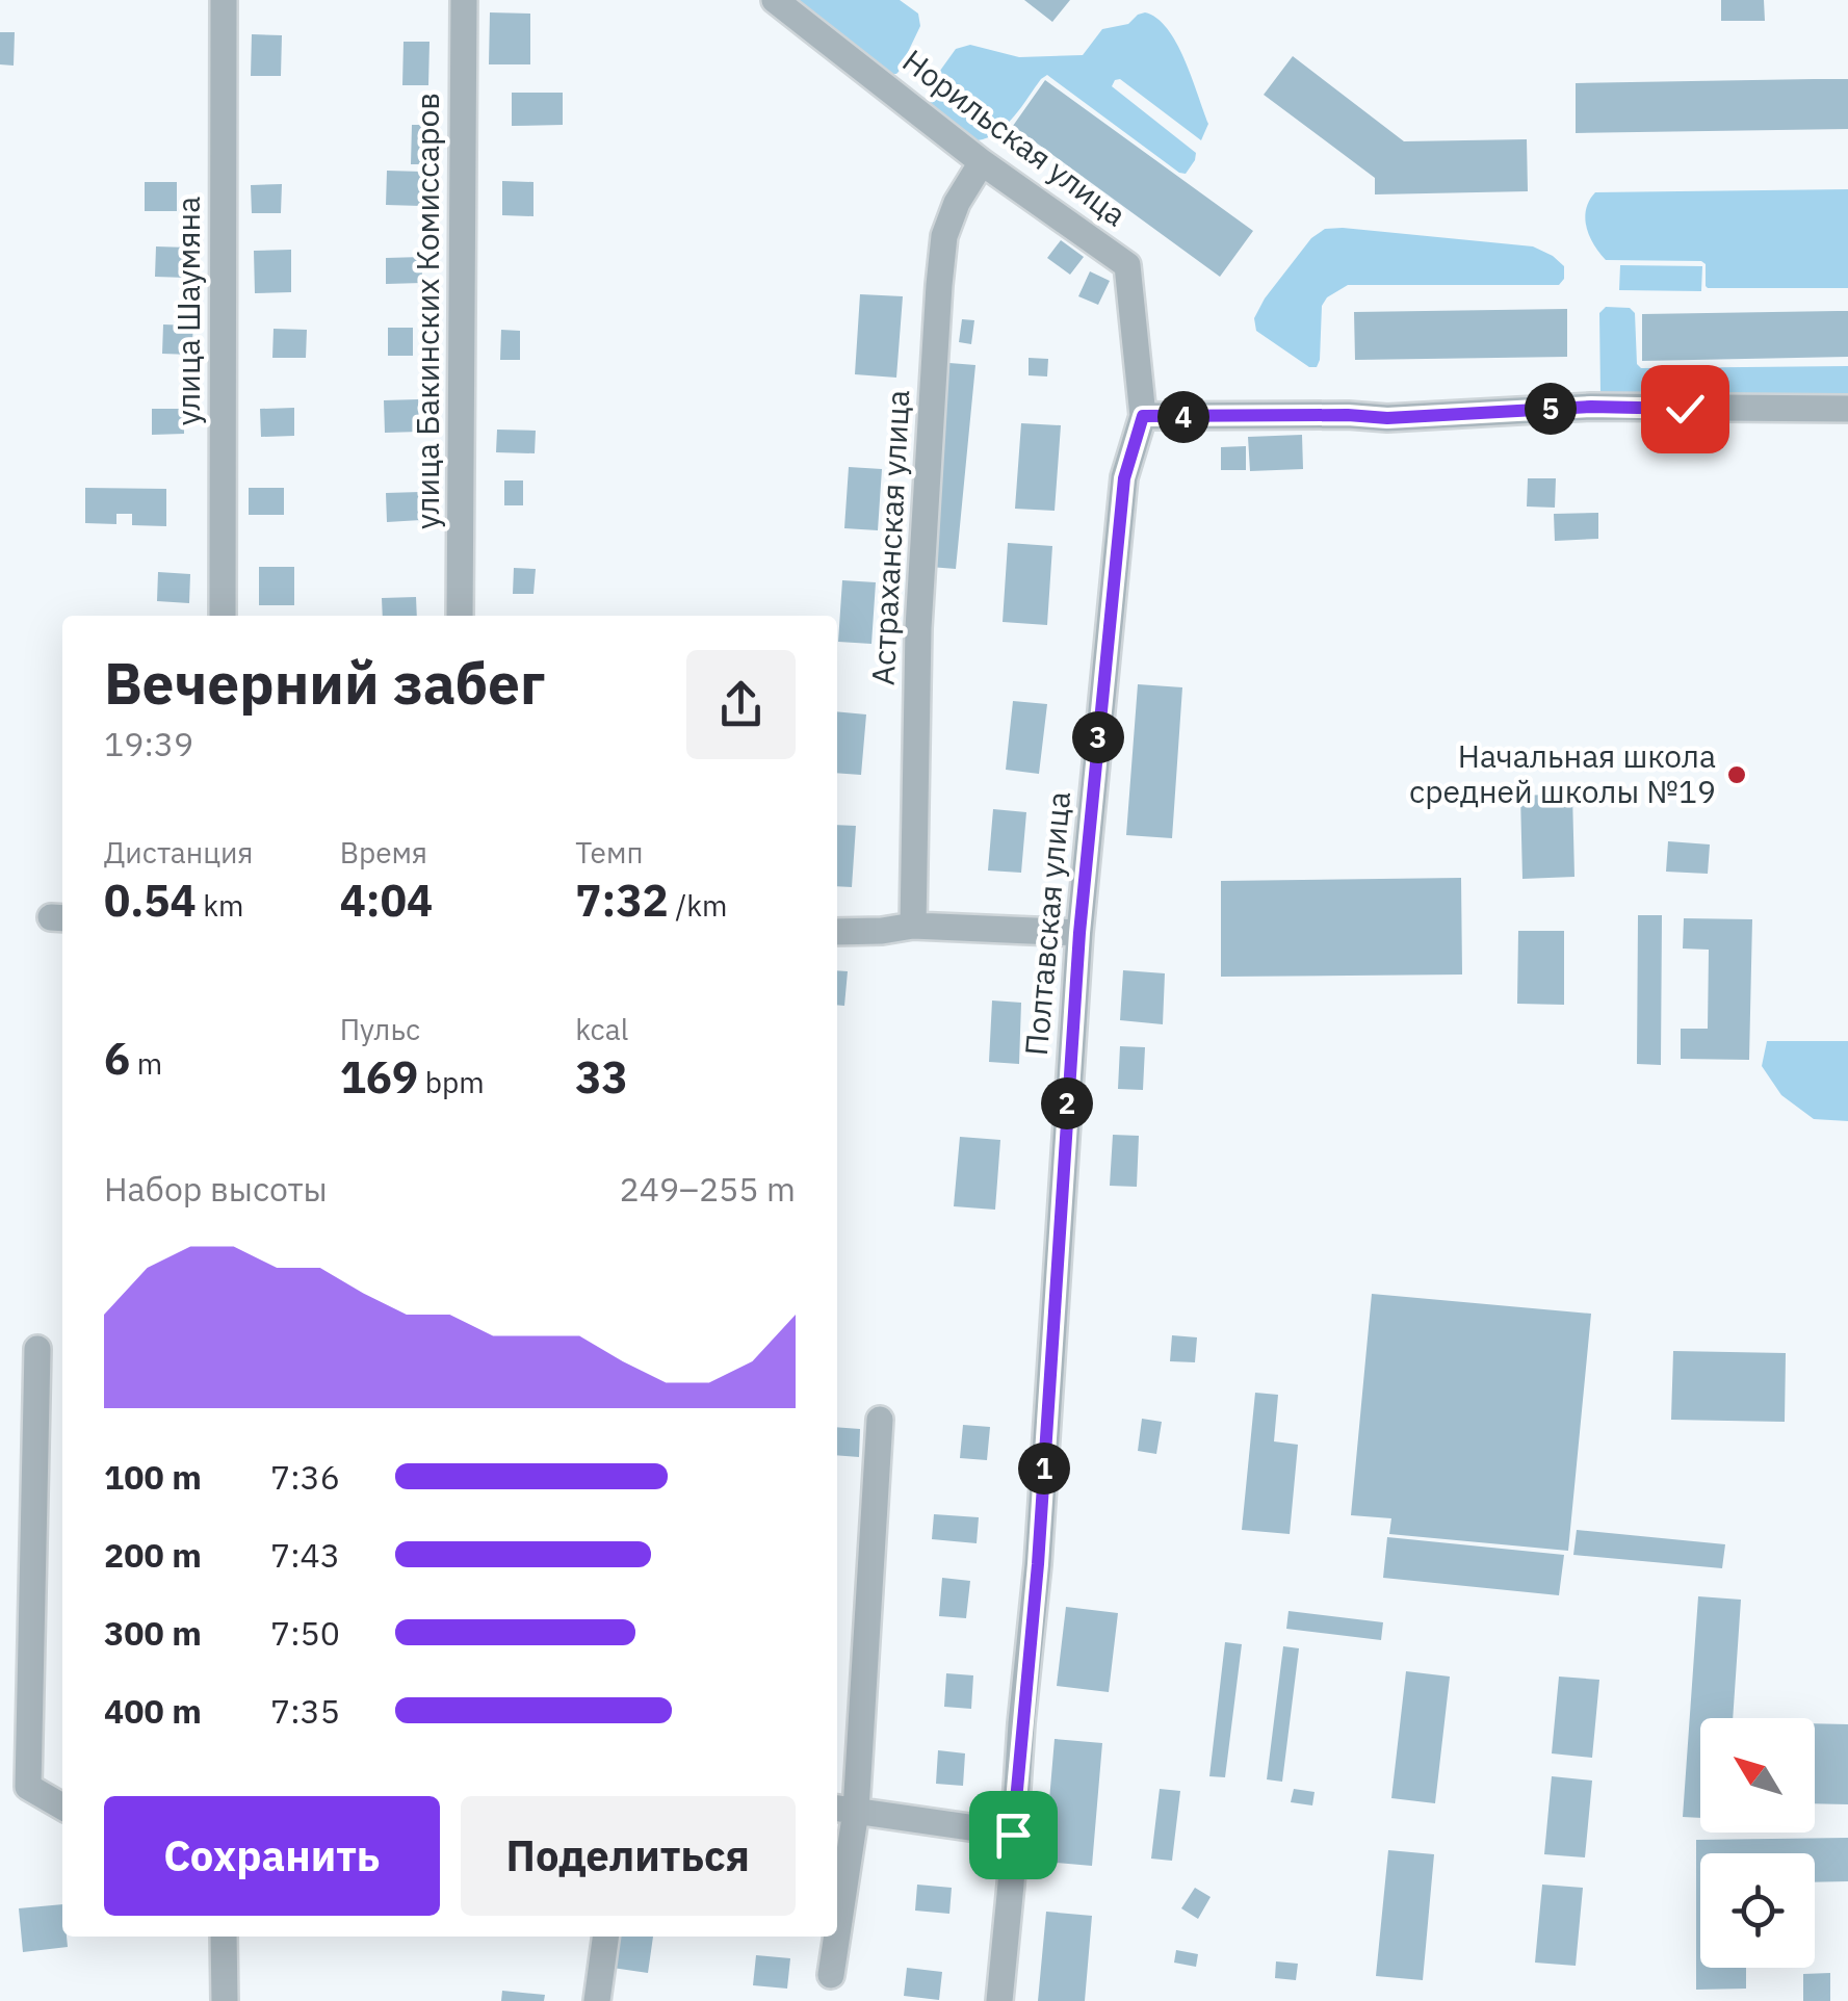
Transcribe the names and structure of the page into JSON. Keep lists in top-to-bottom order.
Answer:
{
  "streets": {
    "street": [
      "Норильская улица",
      "улица Шаумяна",
      "улица Бакинских Комиссаров",
      "Астраханская улица",
      "Полтавская улица"
    ]
  },
  "crossings": [
    ["Норильская улица", "Астраханская улица"],
    ["Норильская улица", "Полтавская улица"]
  ],
  "places": ["Начальная школа средней школы №19"],
  "north": "top left",
  "page": {
    "pins": [
      "5",
      "4",
      "3",
      "2",
      "1"
    ],
    "heading": ["Вечерний забег", "19:39"],
    "stats": [
      ["Дистанция", "0.54 km"],
      ["Время", "4:04"],
      ["Темп", "7:32 /km"],
      ["6 m"],
      ["Пульс", "169 bpm"],
      ["kcal", "33"]
    ],
    "chart": ["Набор высоты", "249–255 m"],
    "list": [
      {
        "name": "100 m",
        "note": "7:36"
      },
      {
        "name": "200 m",
        "note": "7:43"
      },
      {
        "name": "300 m",
        "note": "7:50"
      },
      {
        "name": "400 m",
        "note": "7:35"
      }
    ],
    "buttons": ["Сохранить", "Поделиться"]
  }
}
